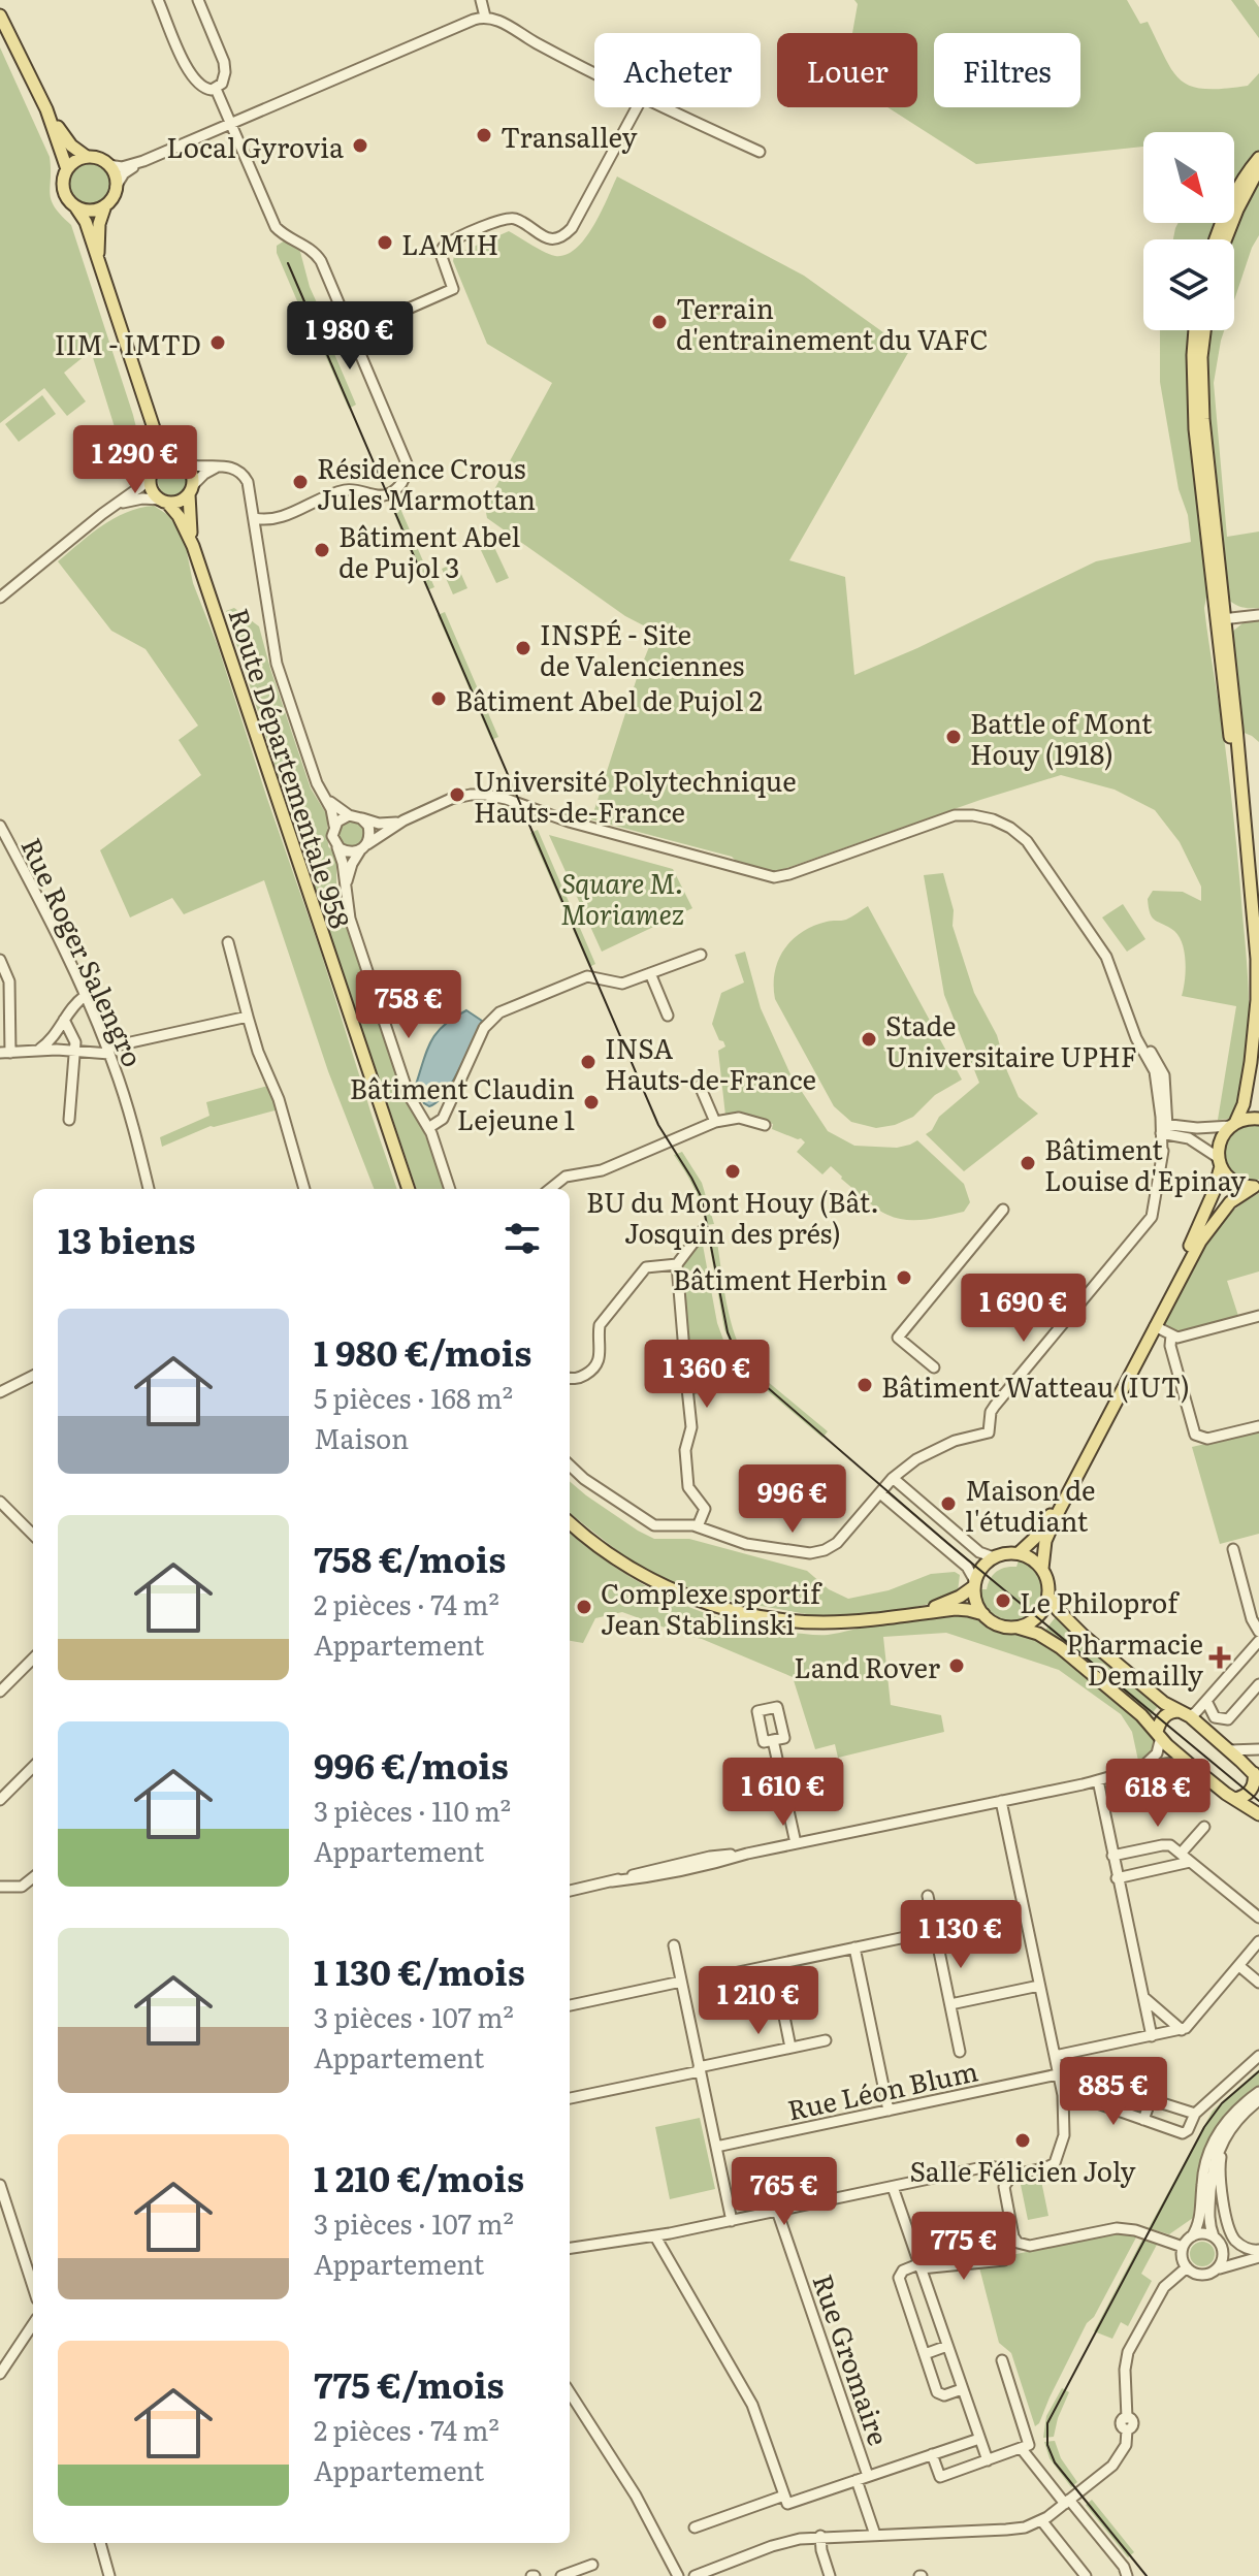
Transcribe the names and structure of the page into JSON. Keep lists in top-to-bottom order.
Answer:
{
  "streets": {
    "main road": ["Route Départementale 958"],
    "street": ["Rue Roger Salengro", "Rue Léon Blum", "Rue Gromaire"]
  },
  "parks": ["Square M. Moriamez"],
  "places": {
    "other": [
      "Transalley",
      "Local Gyrovia",
      "LAMIH",
      "Terrain d'entrainement du VAFC",
      "IIM - IMTD",
      "Résidence Crous Jules Marmottan",
      "Bâtiment Abel de Pujol 3",
      "INSPÉ - Site de Valenciennes",
      "Bâtiment Abel de Pujol 2",
      "Battle of Mont Houy (1918)",
      "Université Polytechnique Hauts-de-France",
      "Stade Universitaire UPHF",
      "INSA Hauts-de-France",
      "Bâtiment Claudin Lejeune 1",
      "Bâtiment Louise d'Epinay",
      "BU du Mont Houy (Bât. Josquin des prés)",
      "Bâtiment Herbin",
      "Bâtiment Watteau (IUT)",
      "Maison de l'étudiant",
      "Le Philoprof",
      "Complexe sportif Jean Stablinski",
      "Land Rover",
      "Salle Félicien Joly"
    ],
    "health": ["Pharmacie Demailly"]
  },
  "north": "bottom right",
  "page": {
    "chip": ["Acheter", "Louer", "Filtres"],
    "price": [
      "1 980 €",
      "1 290 €",
      "758 €",
      "1 690 €",
      "1 360 €",
      "996 €",
      "1 610 €",
      "618 €",
      "1 130 €",
      "1 210 €",
      "885 €",
      "765 €",
      "775 €"
    ],
    "heading": "13 biens",
    "list": [
      {
        "name": "1 980 €/mois",
        "note": "5 pièces · 168 m² · Maison"
      },
      {
        "name": "758 €/mois",
        "note": "2 pièces · 74 m² · Appartement"
      },
      {
        "name": "996 €/mois",
        "note": "3 pièces · 110 m² · Appartement"
      },
      {
        "name": "1 130 €/mois",
        "note": "3 pièces · 107 m² · Appartement"
      },
      {
        "name": "1 210 €/mois",
        "note": "3 pièces · 107 m² · Appartement"
      },
      {
        "name": "775 €/mois",
        "note": "2 pièces · 74 m² · Appartement"
      }
    ]
  }
}
